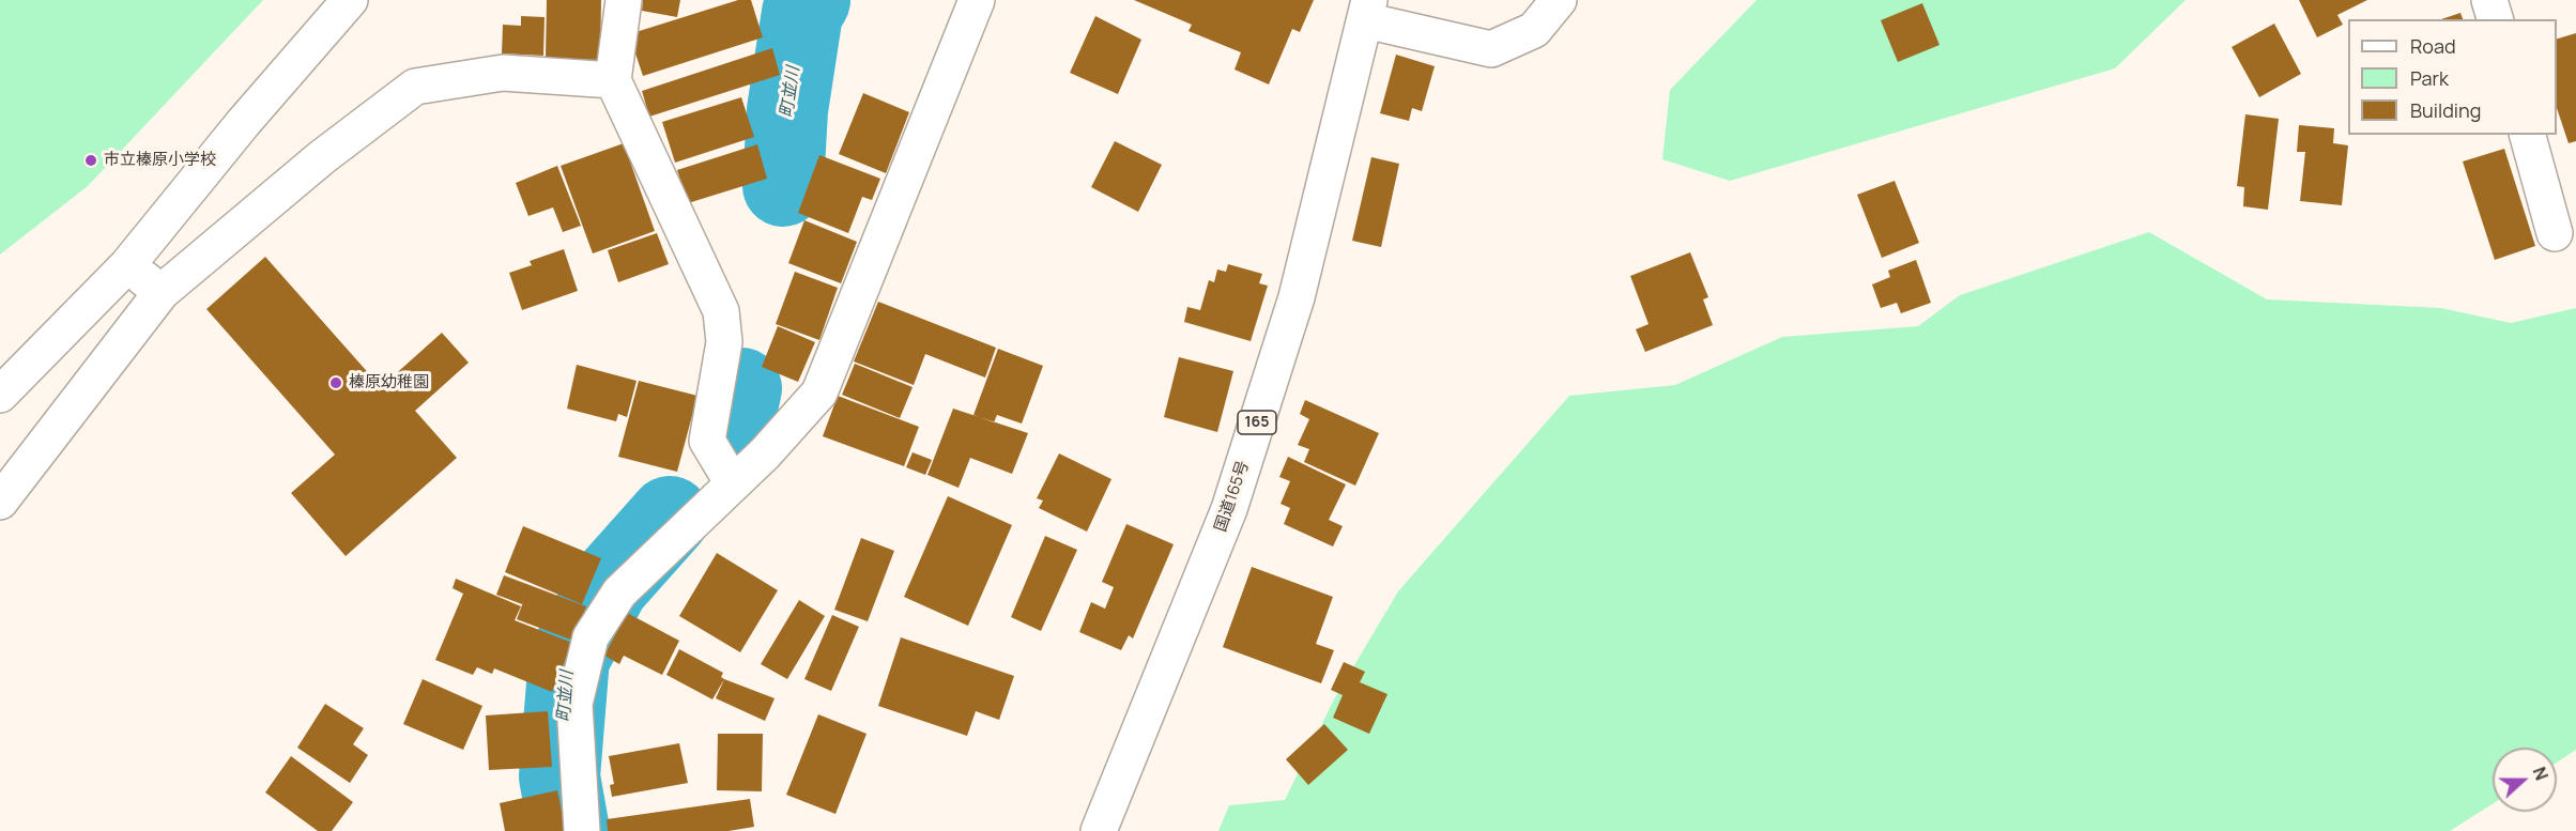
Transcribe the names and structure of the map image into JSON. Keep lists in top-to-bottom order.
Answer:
{
  "streets": {
    "main road": ["165", "国道165号"]
  },
  "water": ["町並川"],
  "places": ["市立榛原小学校", "榛原幼稚園"],
  "legend": ["Road", "Park", "Building"],
  "north": "right"
}
